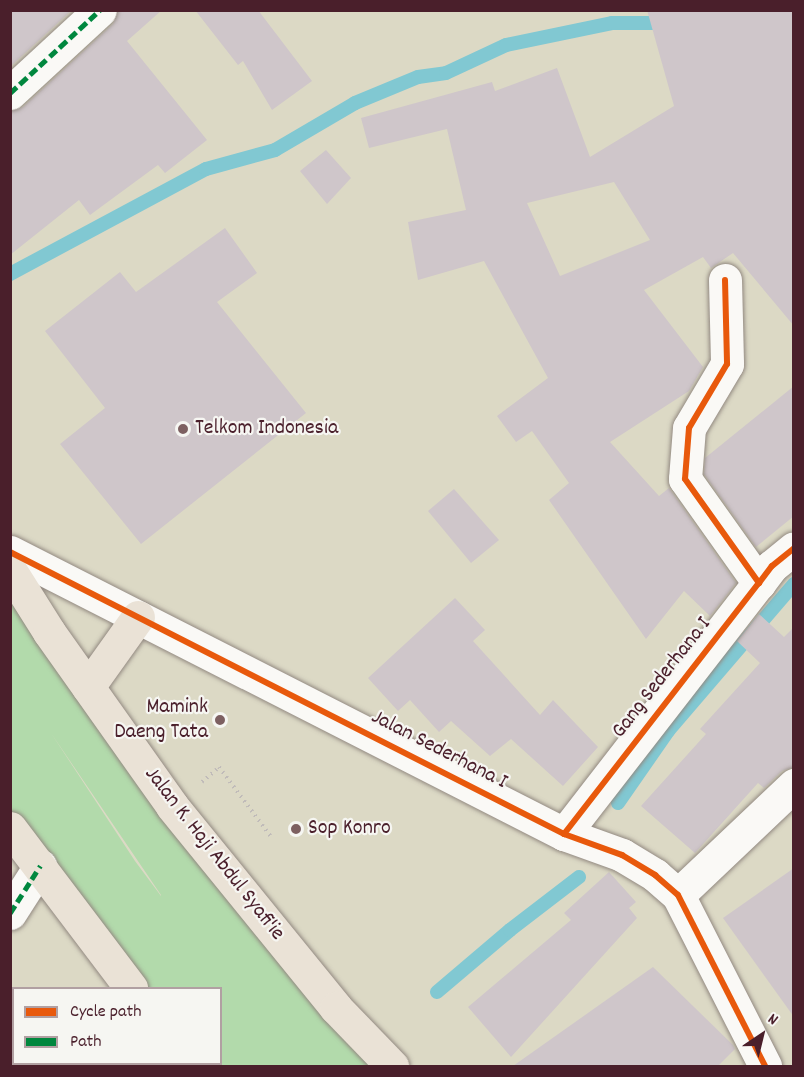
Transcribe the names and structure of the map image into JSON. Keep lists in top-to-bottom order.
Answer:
{
  "streets": {
    "main road": ["Jalan K. Haji Abdul Syafi'ie"],
    "street": ["Gang Sederhana I", "Jalan Sederhana I"]
  },
  "crossings": [
    ["Gang Sederhana I", "Jalan Sederhana I"]
  ],
  "places": ["Telkom Indonesia", "Mamink Daeng Tata", "Sop Konro"],
  "legend": ["Cycle path", "Path"],
  "north": "top right"
}
